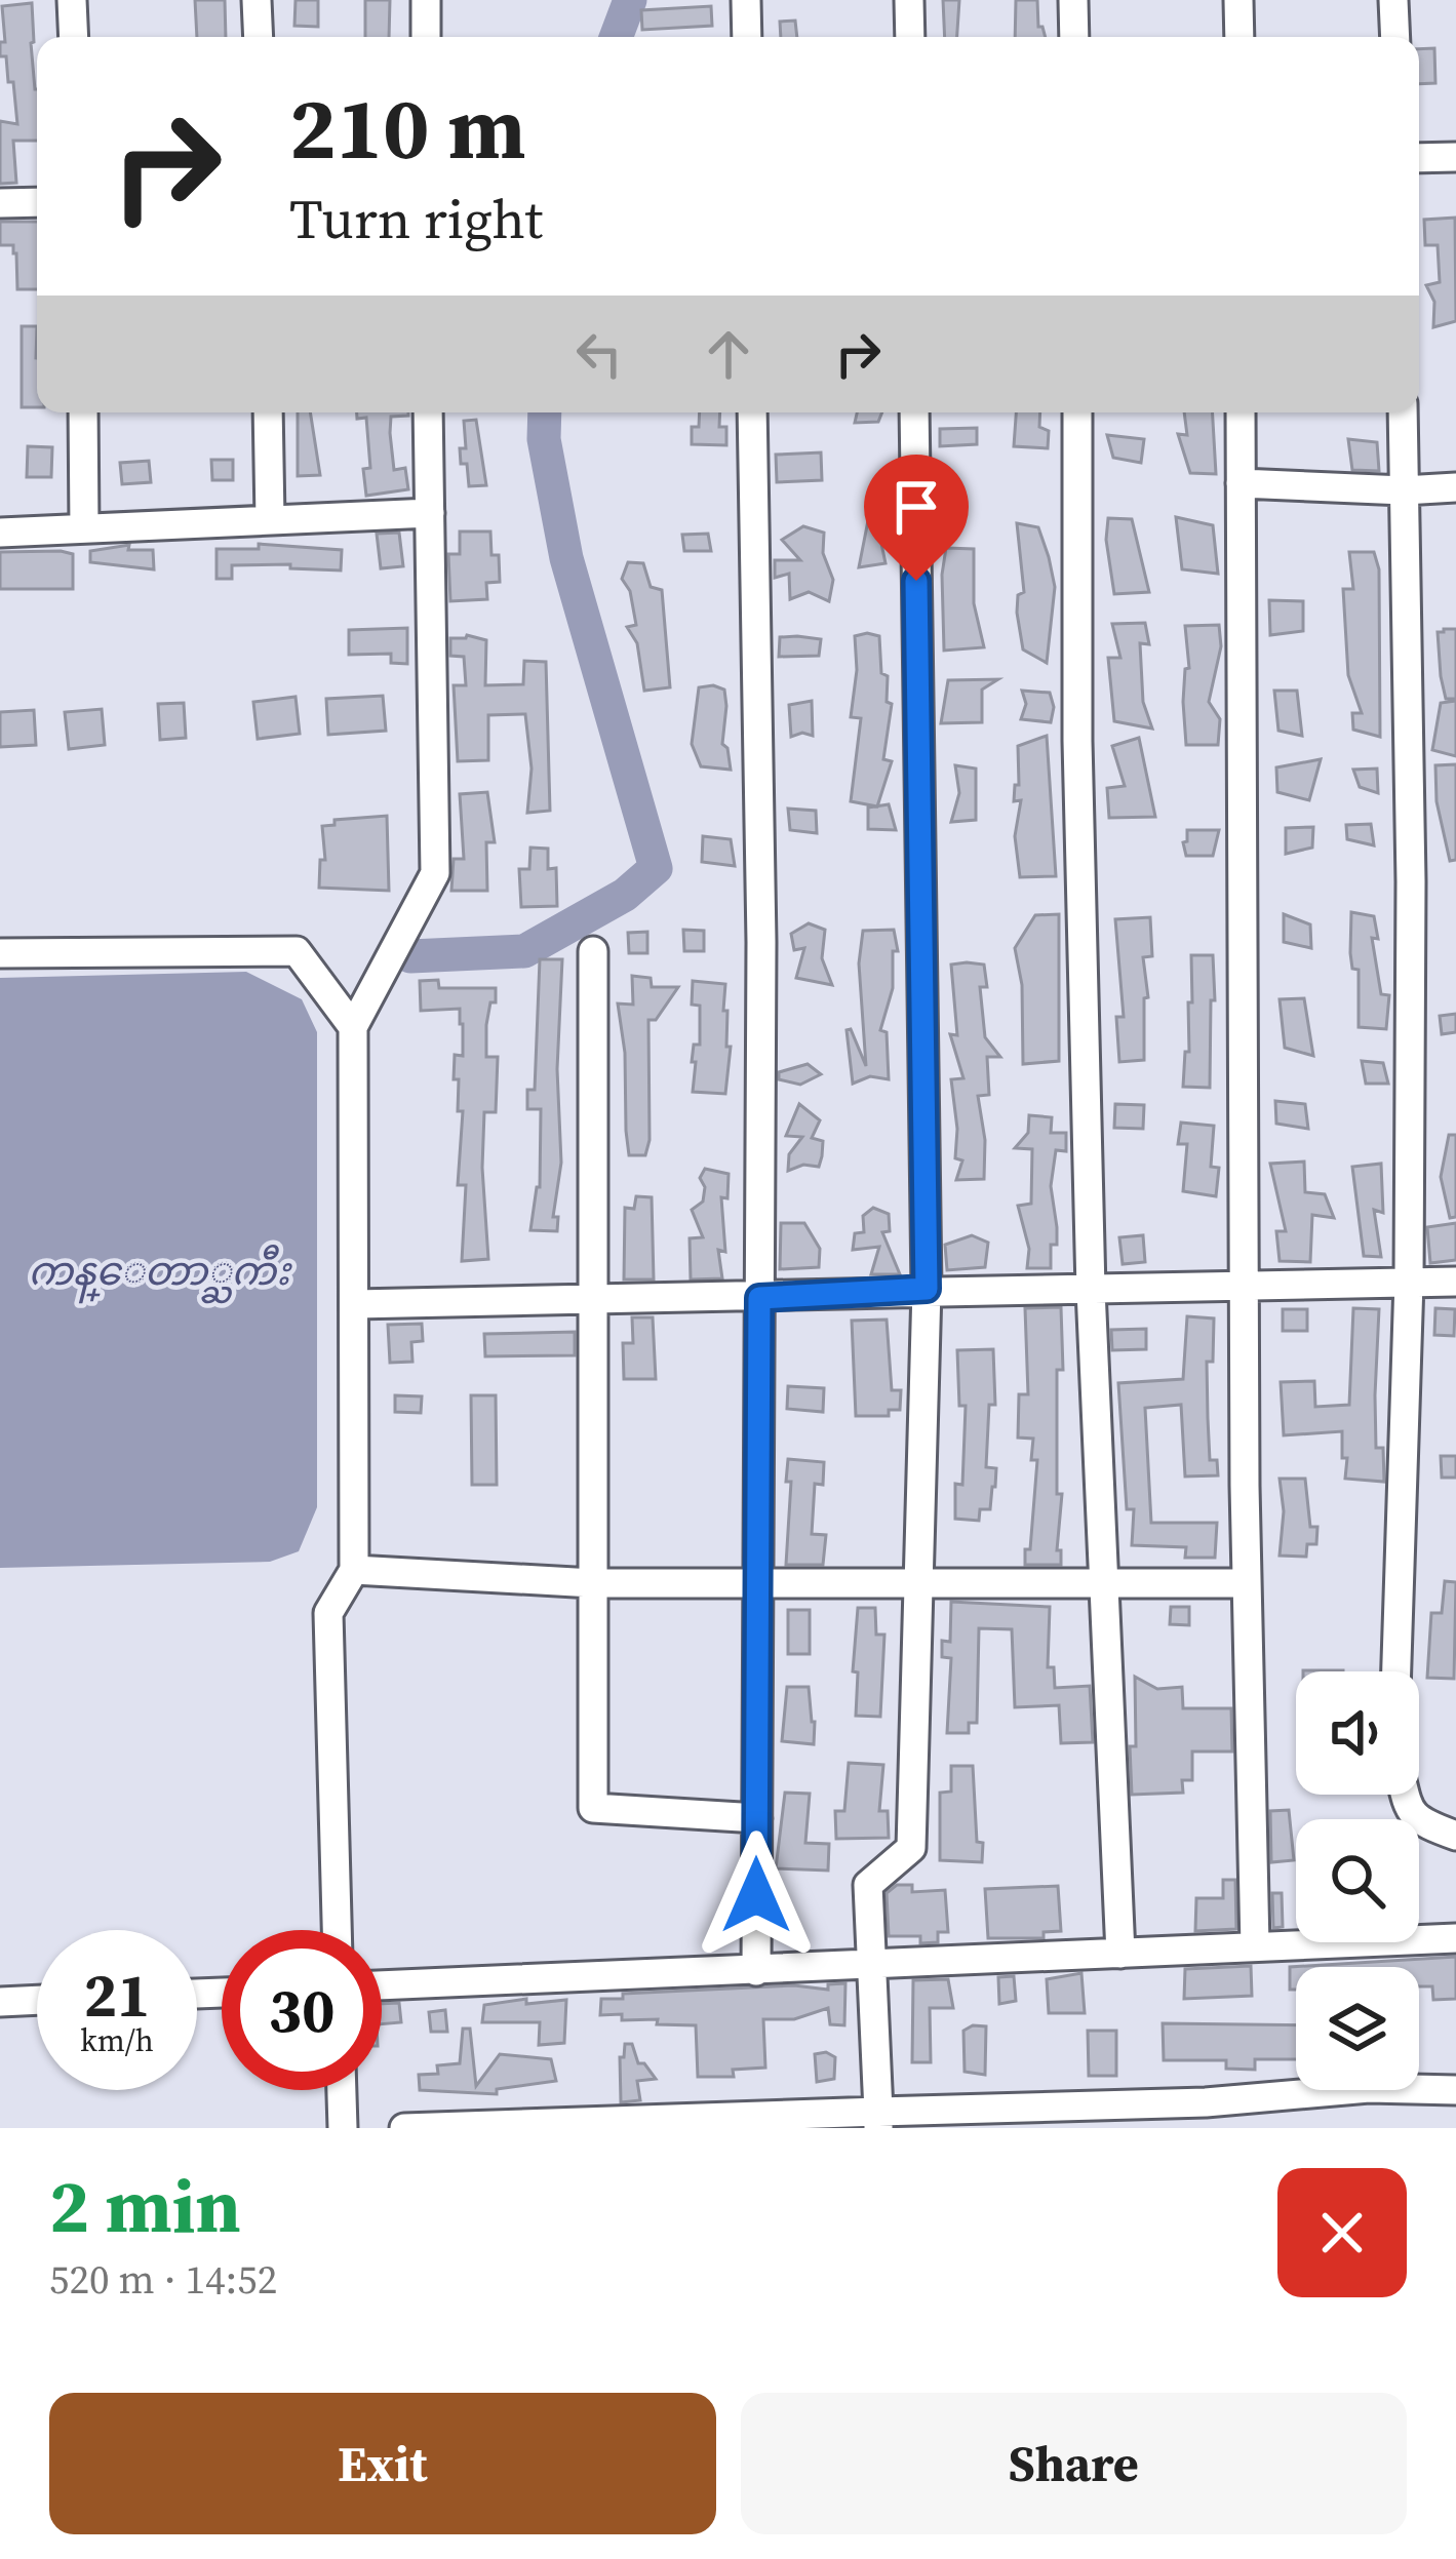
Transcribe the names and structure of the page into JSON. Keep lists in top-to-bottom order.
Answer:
{
  "water": ["ကန္ေတာ္ႀကီး"],
  "page": {
    "turn": ["210 m", "Turn right"],
    "speed": "21 km/h",
    "limit": "30",
    "heading": ["2 min", "520 m · 14:52"],
    "buttons": ["Exit", "Share"]
  }
}
